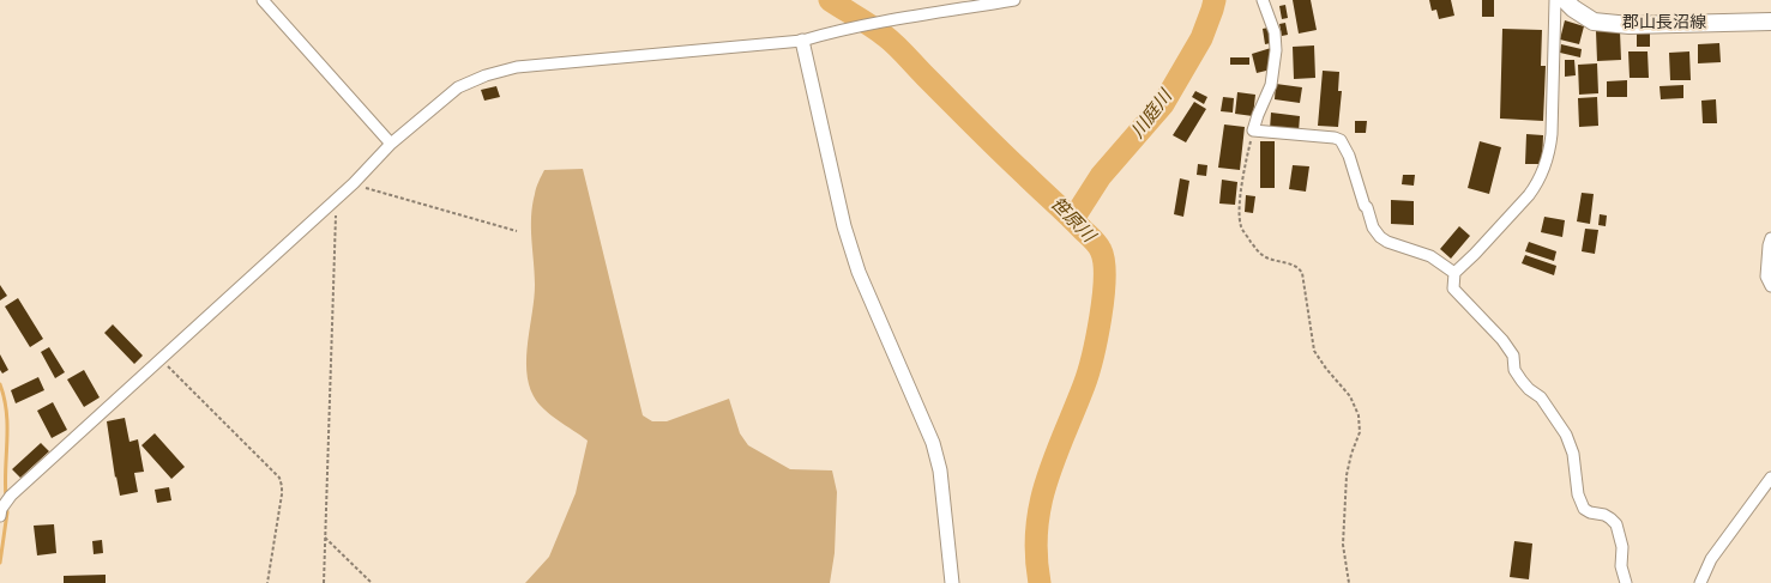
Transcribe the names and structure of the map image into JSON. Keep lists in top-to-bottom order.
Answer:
{
  "streets": {
    "main road": ["郡山長沼線"]
  },
  "water": ["川庭川", "笹原川"]
}
